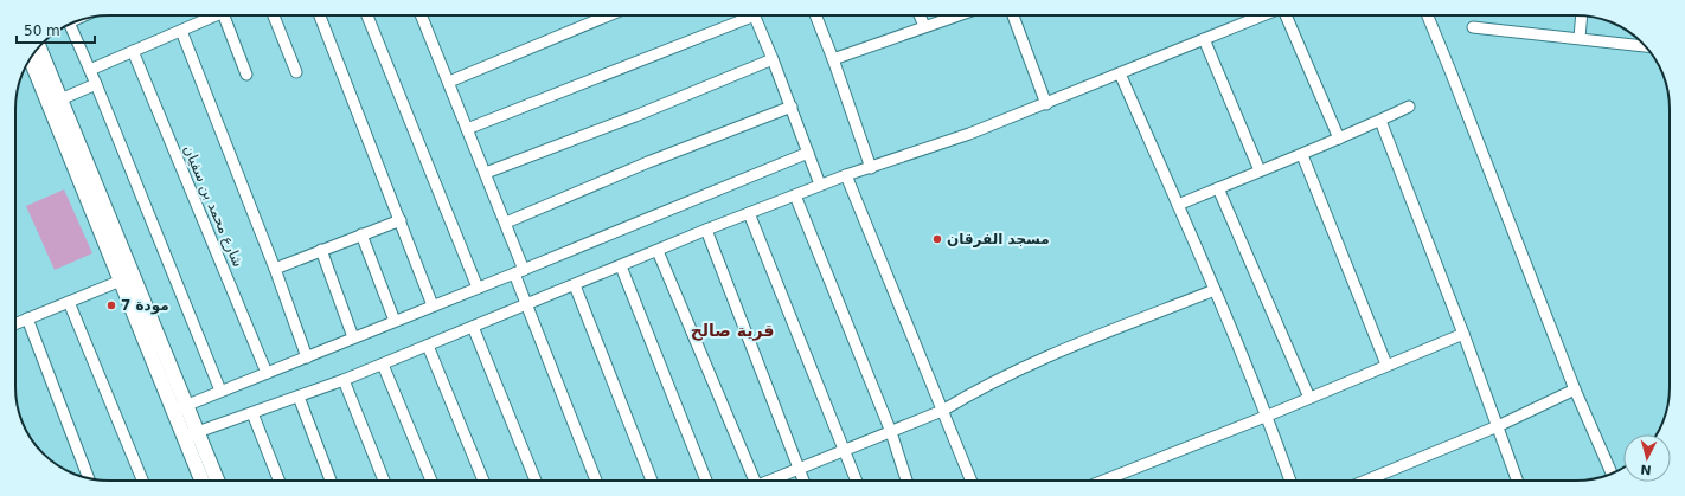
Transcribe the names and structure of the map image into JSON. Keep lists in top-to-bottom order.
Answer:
{
  "streets": {
    "street": ["شارع محمد بن سفيان"]
  },
  "districts": ["قرية صالح"],
  "places": ["مسجد الفرقان", "مودة 7"],
  "scale_bar": "50 m",
  "north": "bottom"
}
